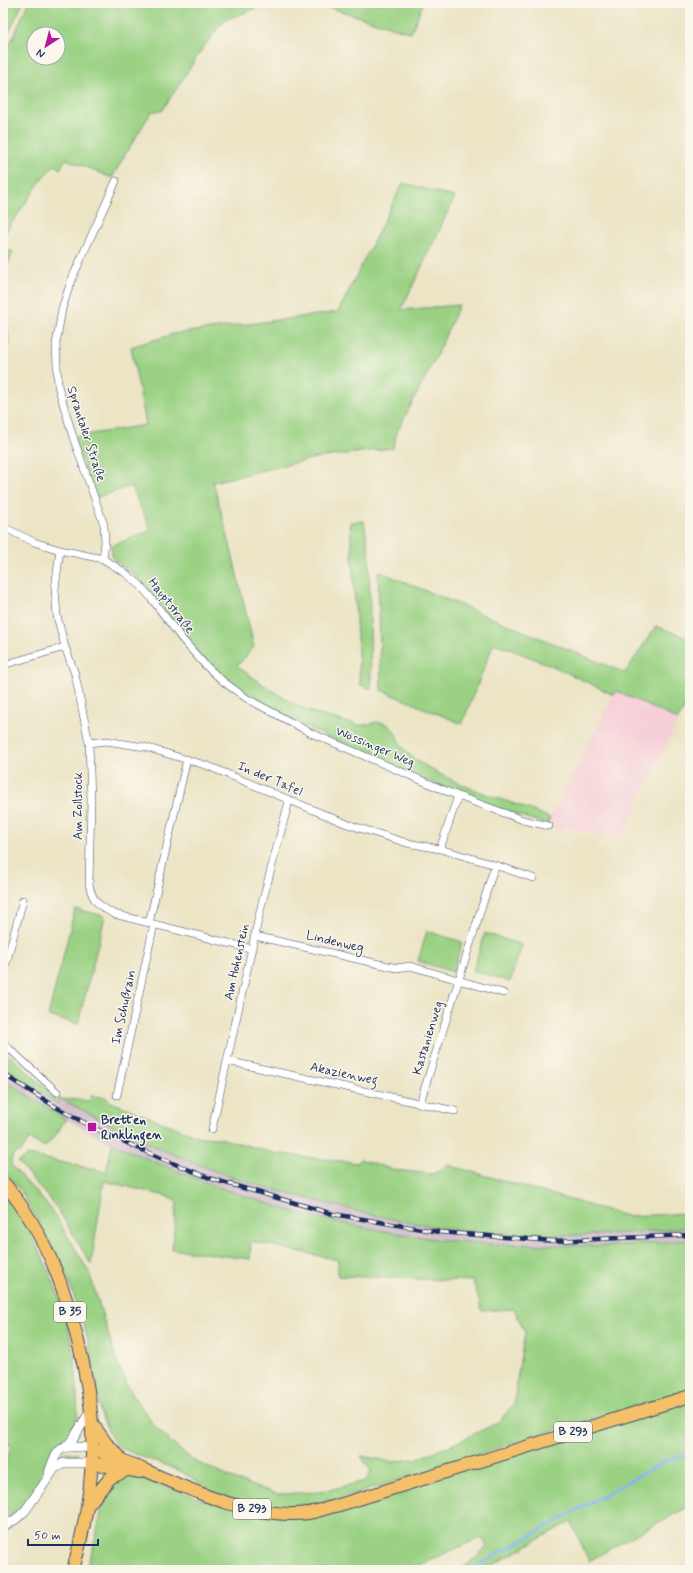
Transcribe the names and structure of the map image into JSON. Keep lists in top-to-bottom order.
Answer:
{
  "streets": {
    "main road": ["B 35", "B 293"],
    "street": [
      "Sprantaler Straße",
      "Hauptstraße",
      "Wössinger Weg",
      "In der Tafel",
      "Am Zollstock",
      "Lindenweg",
      "Am Hohenstein",
      "Im Schußrain",
      "Kastanienweg",
      "Akazienweg"
    ]
  },
  "crossings": [
    ["Sprantaler Straße", "Hauptstraße"],
    ["Hauptstraße", "Wössinger Weg"],
    ["Hauptstraße", "Am Zollstock"],
    ["In der Tafel", "Am Zollstock"],
    ["In der Tafel", "Am Hohenstein"],
    ["In der Tafel", "Im Schußrain"],
    ["In der Tafel", "Kastanienweg"],
    ["Am Zollstock", "Am Hohenstein"],
    ["Am Zollstock", "Im Schußrain"],
    ["Lindenweg", "Am Hohenstein"],
    ["Lindenweg", "Kastanienweg"],
    ["Am Hohenstein", "Akazienweg"],
    ["Kastanienweg", "Akazienweg"],
    ["B 35", "B 293"]
  ],
  "places": {
    "transit": ["Bretten Rinklingen"]
  },
  "scale_bar": "50 m",
  "north": "bottom left"
}
